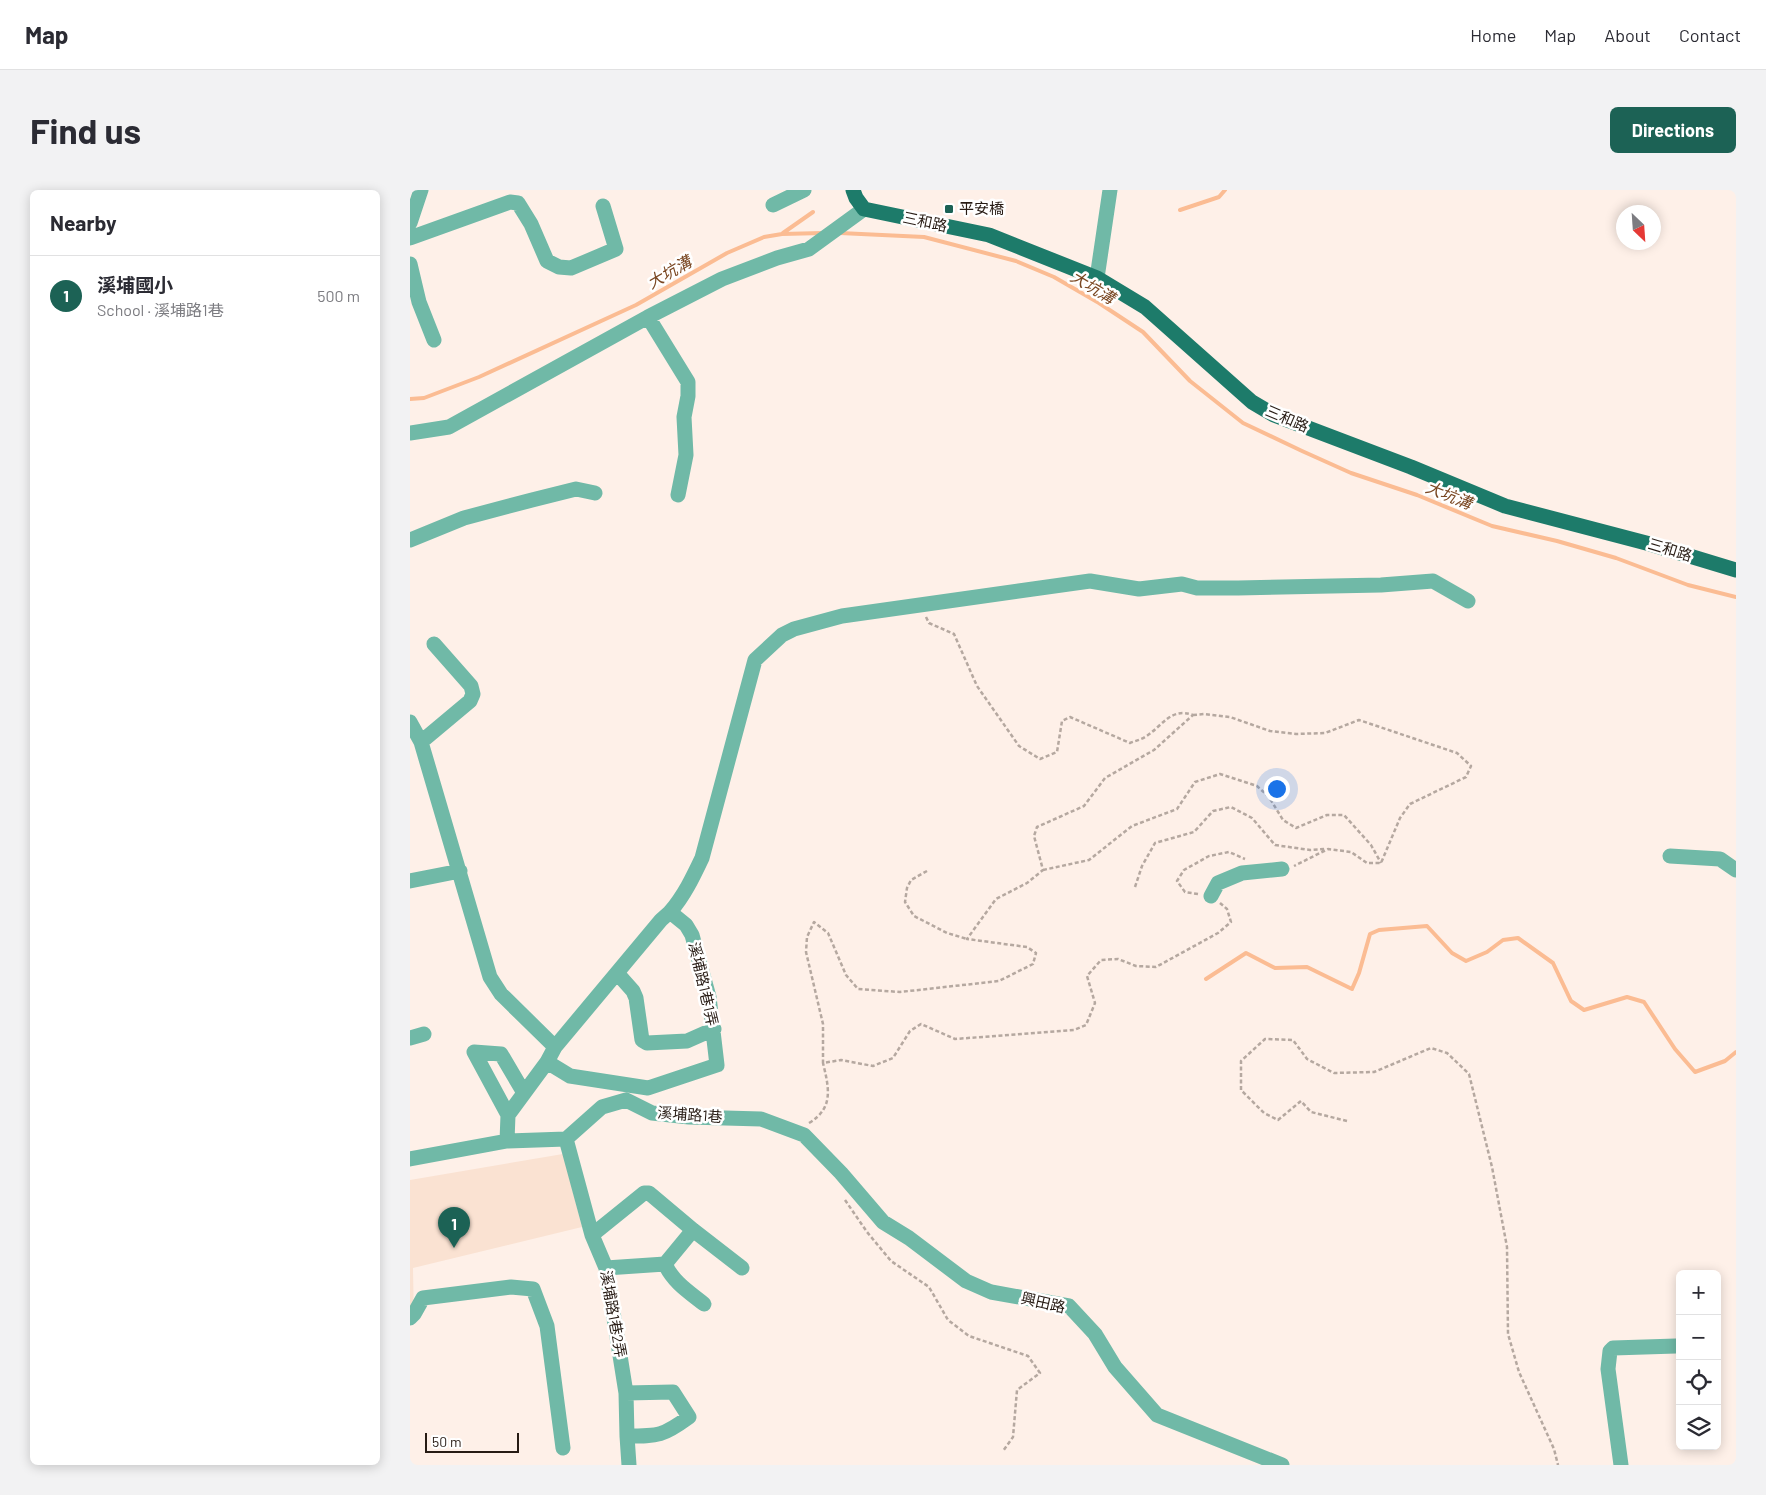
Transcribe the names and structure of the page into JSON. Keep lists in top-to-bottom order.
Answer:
{
  "streets": {
    "main road": ["三和路"],
    "street": [
      "溪埔路1巷1弄",
      "溪埔路1巷",
      "興田路",
      "溪埔路1巷2弄"
    ]
  },
  "crossings": [
    ["溪埔路1巷", "興田路"],
    ["溪埔路1巷", "溪埔路1巷2弄"]
  ],
  "water": ["大坑溝"],
  "places": {
    "transit": ["平安橋"]
  },
  "scale_bar": "50 m",
  "north": "bottom right",
  "page": {
    "header": "Map",
    "nav": [
      "Home",
      "Map",
      "About",
      "Contact"
    ],
    "buttons": "Directions",
    "title": "Find us",
    "heading": "Nearby",
    "list": [
      {
        "mark": "1",
        "name": "溪埔國小",
        "note": "School · 溪埔路1巷",
        "value": "500 m"
      }
    ],
    "pins": "1",
    "map_buttons": ["+", "−"],
    "scale": "50 m"
  }
}
